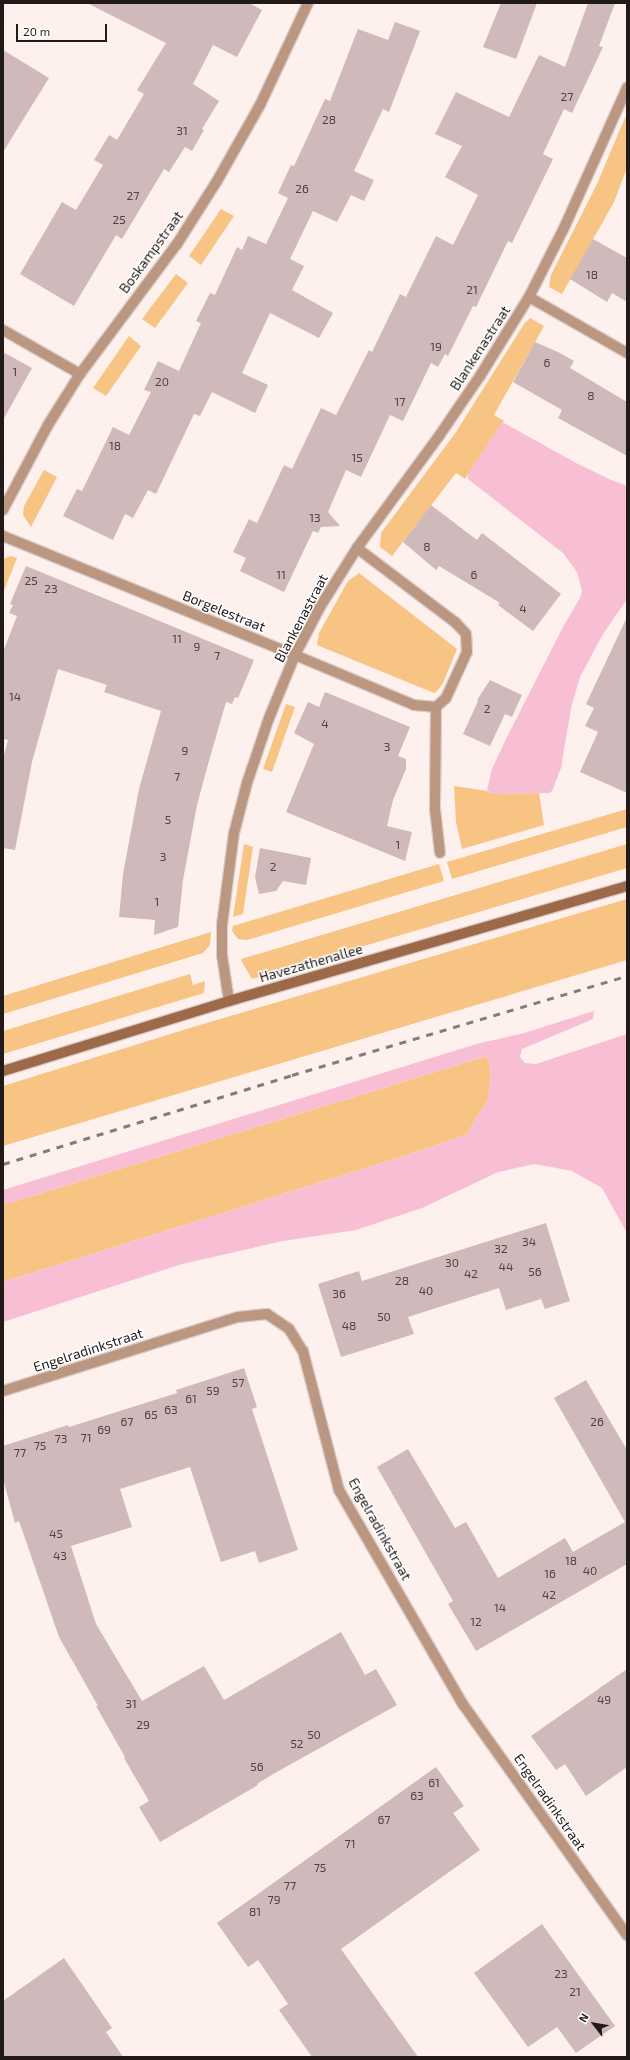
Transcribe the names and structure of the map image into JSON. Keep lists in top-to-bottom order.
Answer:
{
  "streets": {
    "main road": ["Havezathenallee"],
    "street": [
      "Boskampstraat",
      "Blankenastraat",
      "Borgelestraat",
      "Engelradinkstraat"
    ]
  },
  "crossings": [
    ["Blankenastraat", "Borgelestraat"],
    ["Blankenastraat", "Havezathenallee"]
  ],
  "house_numbers": [
    "27",
    "28",
    "31",
    "26",
    "27",
    "25",
    "18",
    "21",
    "19",
    "6",
    "1",
    "20",
    "8",
    "17",
    "18",
    "15",
    "13",
    "8",
    "11",
    "6",
    "25",
    "23",
    "4",
    "11",
    "9",
    "7",
    "14",
    "2",
    "4",
    "3",
    "9",
    "7",
    "5",
    "1",
    "3",
    "2",
    "1",
    "34",
    "32",
    "30",
    "44",
    "56",
    "42",
    "28",
    "40",
    "36",
    "50",
    "48",
    "57",
    "59",
    "61",
    "63",
    "65",
    "67",
    "26",
    "69",
    "71",
    "73",
    "75",
    "77",
    "45",
    "43",
    "18",
    "40",
    "16",
    "42",
    "14",
    "12",
    "49",
    "31",
    "29",
    "50",
    "52",
    "56",
    "61",
    "63",
    "67",
    "71",
    "75",
    "77",
    "79",
    "81",
    "23",
    "21"
  ],
  "scale_bar": "20 m",
  "north": "top left"
}
